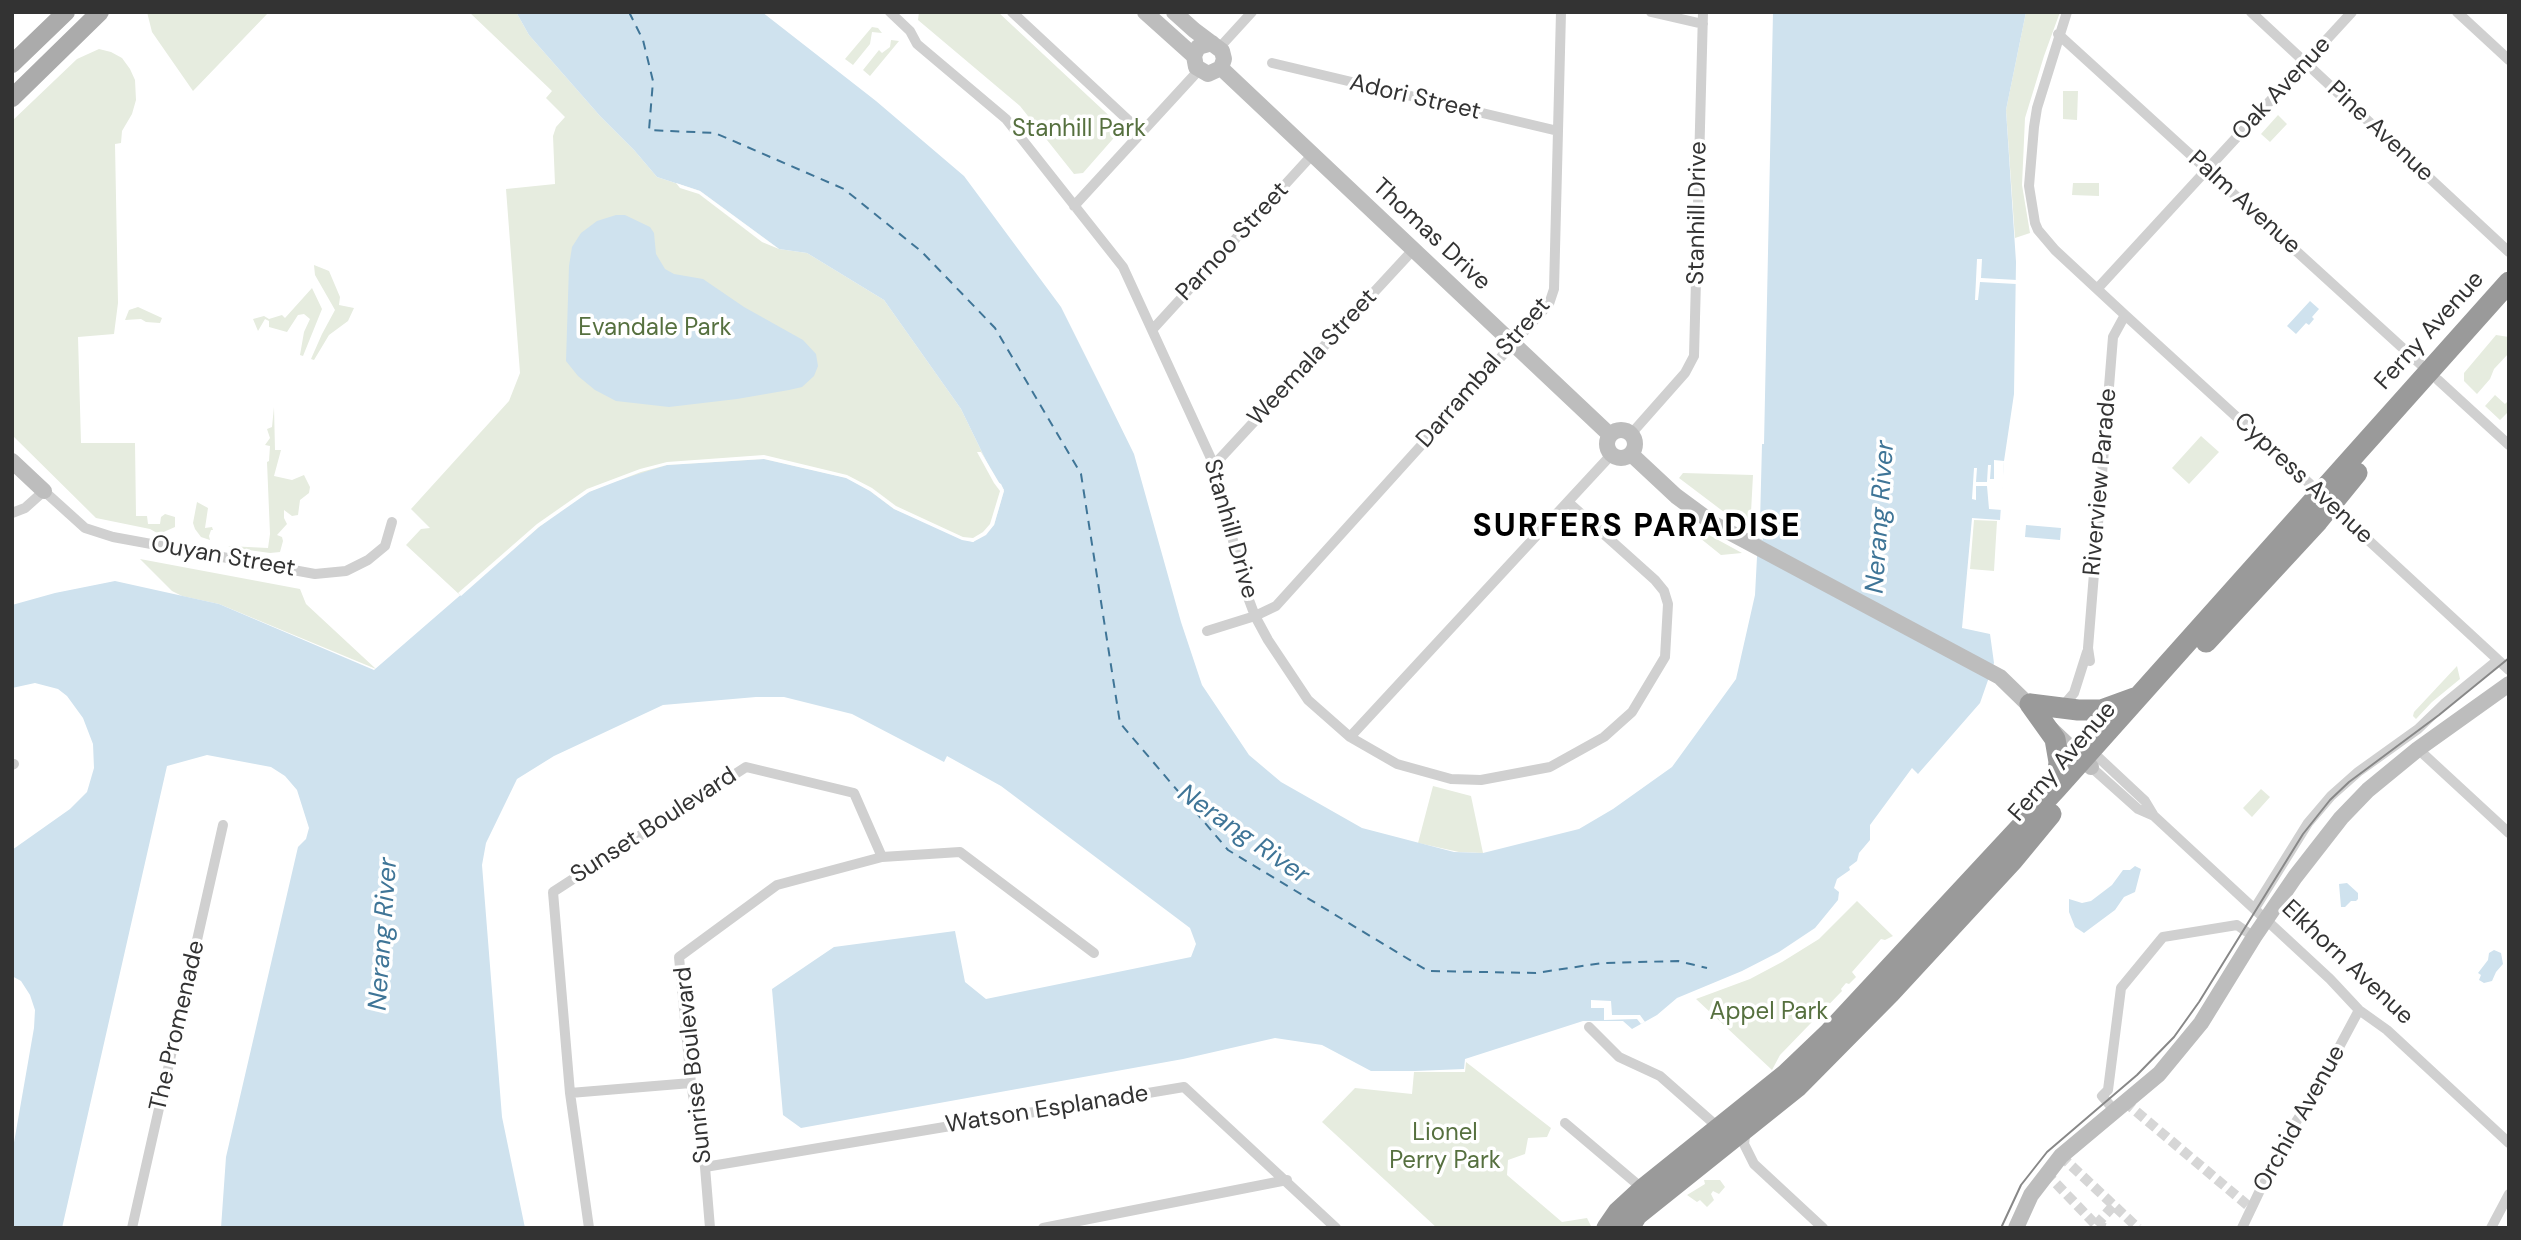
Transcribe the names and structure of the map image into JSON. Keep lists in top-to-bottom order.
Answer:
{
  "streets": {
    "highway": ["Ferny Avenue"],
    "main road": ["Thomas Drive"],
    "street": [
      "Oak Avenue",
      "Adori Street",
      "Pine Avenue",
      "Palm Avenue",
      "Stanhill Drive",
      "Parnoo Street",
      "Weemala Street",
      "Darrambal Street",
      "Cypress Avenue",
      "Riverview Parade",
      "Ouyan Street",
      "Sunset Boulevard",
      "Elkhorn Avenue",
      "The Promenade",
      "Sunrise Boulevard",
      "Watson Esplanade",
      "Orchid Avenue"
    ]
  },
  "crossings": [
    ["Oak Avenue", "Pine Avenue"],
    ["Oak Avenue", "Palm Avenue"],
    ["Oak Avenue", "Cypress Avenue"],
    ["Adori Street", "Darrambal Street"],
    ["Palm Avenue", "Ferny Avenue"],
    ["Palm Avenue", "Cypress Avenue"],
    ["Stanhill Drive", "Thomas Drive"],
    ["Stanhill Drive", "Parnoo Street"],
    ["Stanhill Drive", "Weemala Street"],
    ["Stanhill Drive", "Darrambal Street"],
    ["Thomas Drive", "Parnoo Street"],
    ["Thomas Drive", "Weemala Street"],
    ["Thomas Drive", "Darrambal Street"],
    ["Ferny Avenue", "Cypress Avenue"],
    ["Ferny Avenue", "Elkhorn Avenue"],
    ["Cypress Avenue", "Riverview Parade"],
    ["Sunset Boulevard", "Sunrise Boulevard"],
    ["Elkhorn Avenue", "Orchid Avenue"],
    ["Sunrise Boulevard", "Watson Esplanade"]
  ],
  "districts": ["SURFERS PARADISE"],
  "water": ["Nerang River"],
  "parks": [
    "Stanhill Park",
    "Evandale Park",
    "Appel Park",
    "Lionel Perry Park"
  ]
}
